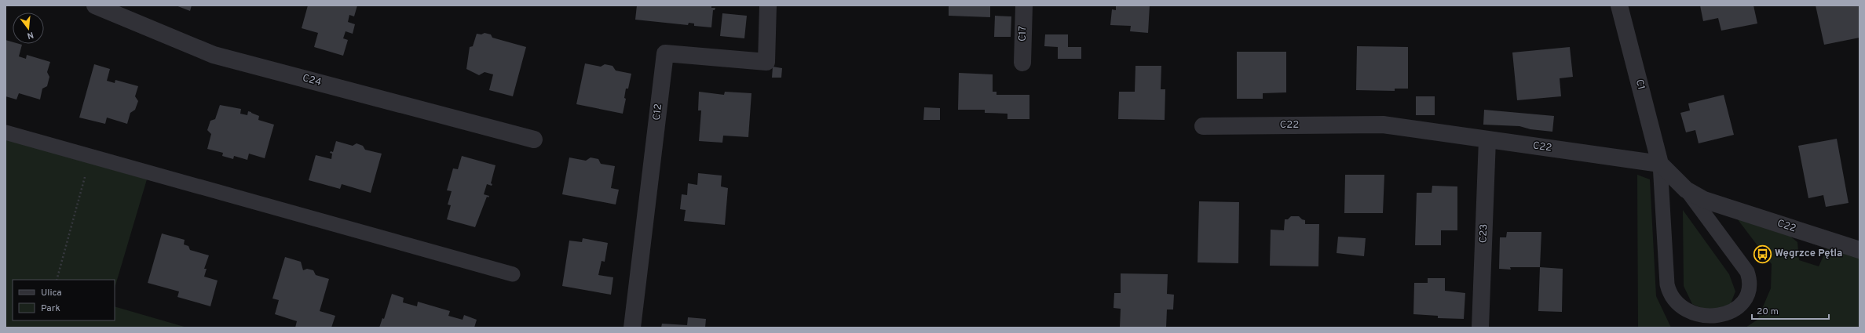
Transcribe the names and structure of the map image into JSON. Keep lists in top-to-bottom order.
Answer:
{
  "streets": {
    "street": [
      "C17",
      "C24",
      "C1",
      "C12",
      "C22",
      "C23"
    ]
  },
  "crossings": [
    ["C1", "C22"],
    ["C22", "C23"]
  ],
  "places": {
    "bus stop": ["Węgrzce Pętla"]
  },
  "legend": ["Ulica", "Park"],
  "scale_bar": "20 m",
  "north": "bottom"
}
